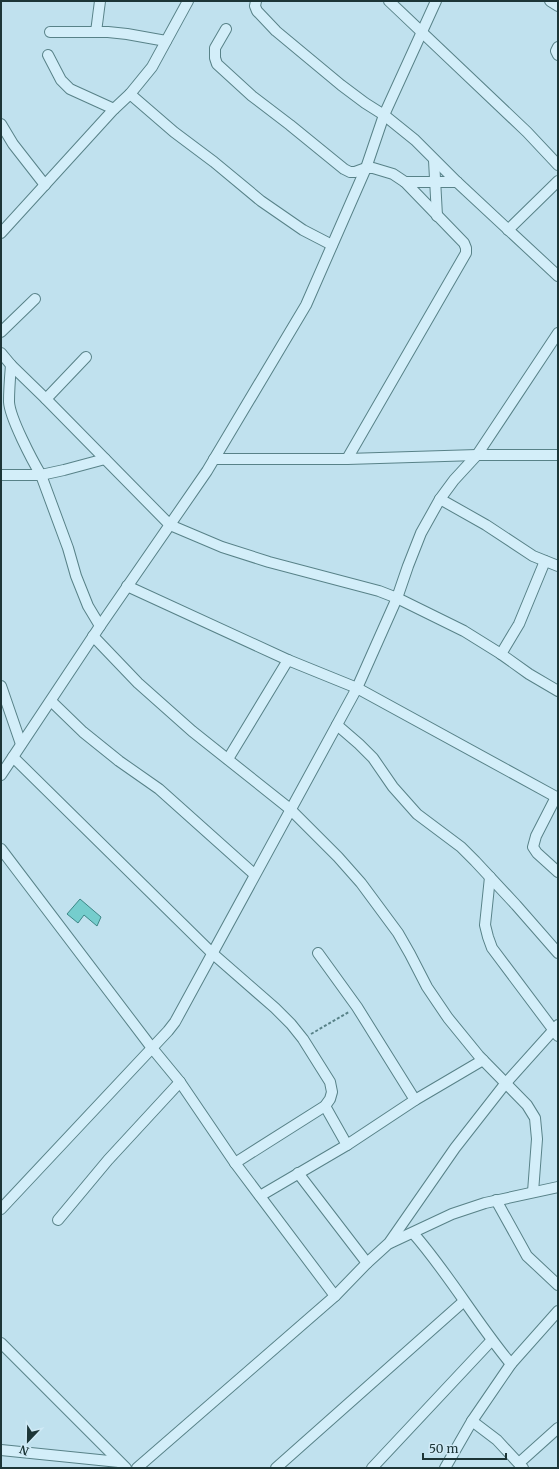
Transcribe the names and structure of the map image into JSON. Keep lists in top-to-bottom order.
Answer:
{
  "scale_bar": "50 m",
  "north": "bottom"
}
